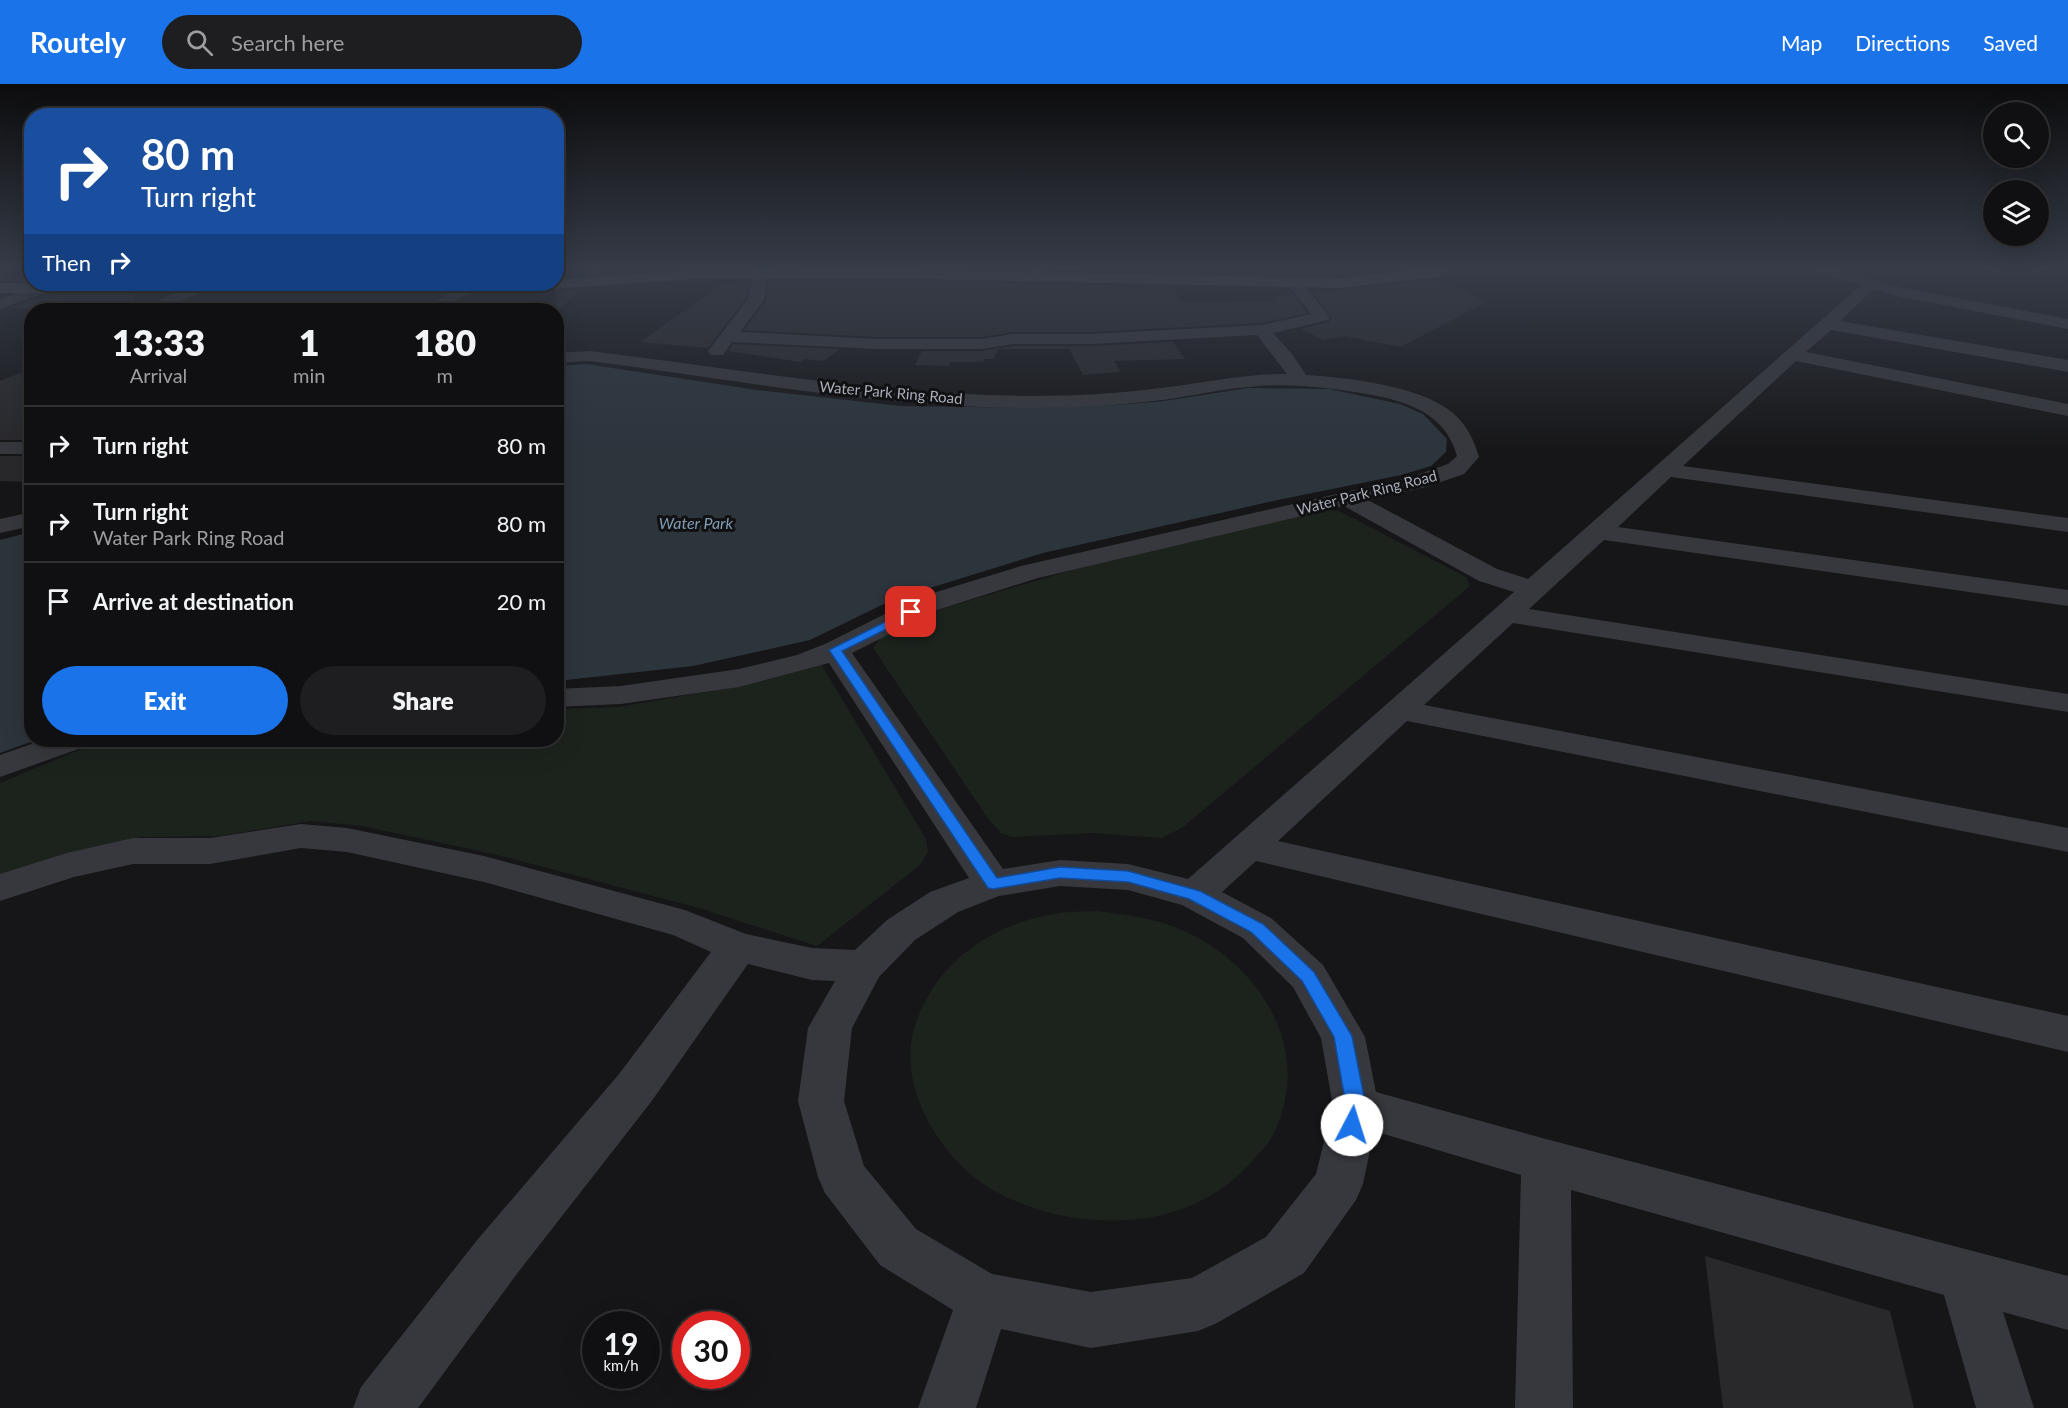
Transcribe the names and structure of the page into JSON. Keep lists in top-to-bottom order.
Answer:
{
  "streets": {
    "street": ["Water Park Ring Road"]
  },
  "water": ["Water Park"],
  "page": {
    "header": "Routely",
    "search": "Search here",
    "nav": ["Map", "Directions", "Saved"],
    "turn": ["80 m", "Turn right"],
    "then": "Then",
    "eta": [
      "13:33",
      "Arrival",
      "1",
      "min",
      "180",
      "m"
    ],
    "list": [
      {
        "name": "Turn right",
        "value": "80 m"
      },
      {
        "name": "Turn right",
        "note": "Water Park Ring Road",
        "value": "80 m"
      },
      {
        "name": "Arrive at destination",
        "value": "20 m"
      }
    ],
    "buttons": ["Exit", "Share"],
    "speed": "19 km/h",
    "limit": "30"
  }
}
